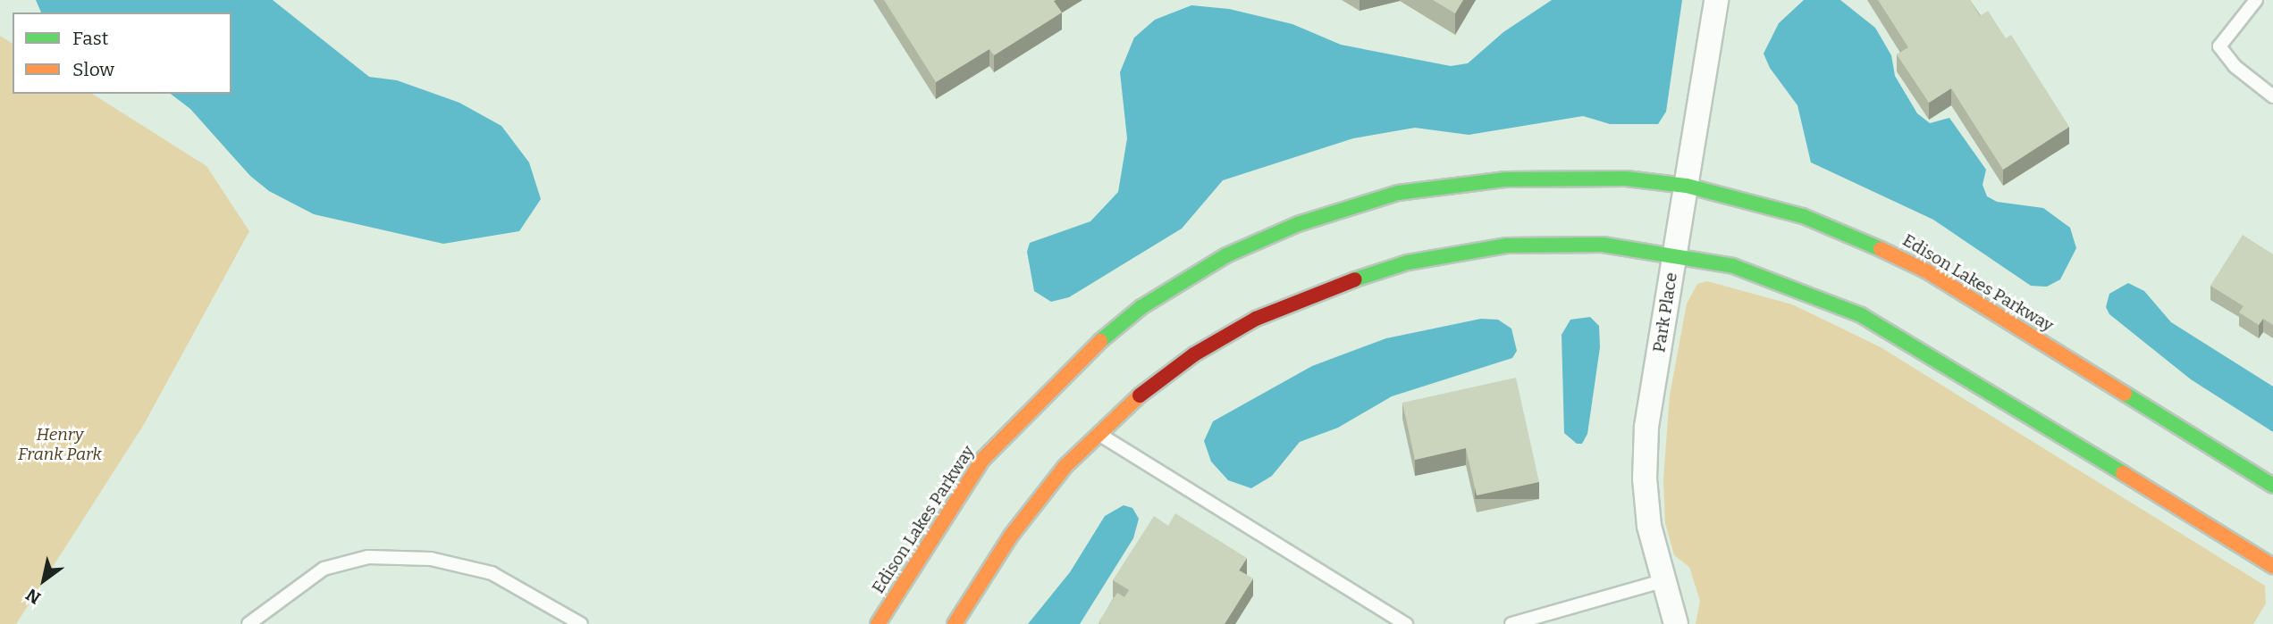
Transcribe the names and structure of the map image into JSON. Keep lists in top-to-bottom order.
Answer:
{
  "streets": {
    "street": ["Edison Lakes Parkway", "Park Place"]
  },
  "crossings": [
    ["Edison Lakes Parkway", "Park Place"]
  ],
  "parks": ["Henry Frank Park"],
  "legend": ["Fast", "Slow"],
  "north": "bottom left"
}
